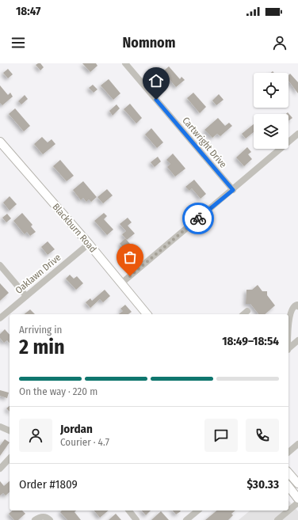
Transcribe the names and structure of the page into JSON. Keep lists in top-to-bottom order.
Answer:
{
  "streets": {
    "main road": ["Blackburn Road"],
    "street": ["Cartwright Drive", "Oaklawn Drive"]
  },
  "crossings": [
    ["Blackburn Road", "Oaklawn Drive"]
  ],
  "page": {
    "status": "18:47",
    "header": "Nomnom",
    "heading": ["2 min", "Arriving in", "18:49–18:54"],
    "panel": [
      "Jordan",
      "Courier · 4.7",
      "Order #1809",
      "$30.33"
    ],
    "bar": "On the way · 220 m"
  }
}
